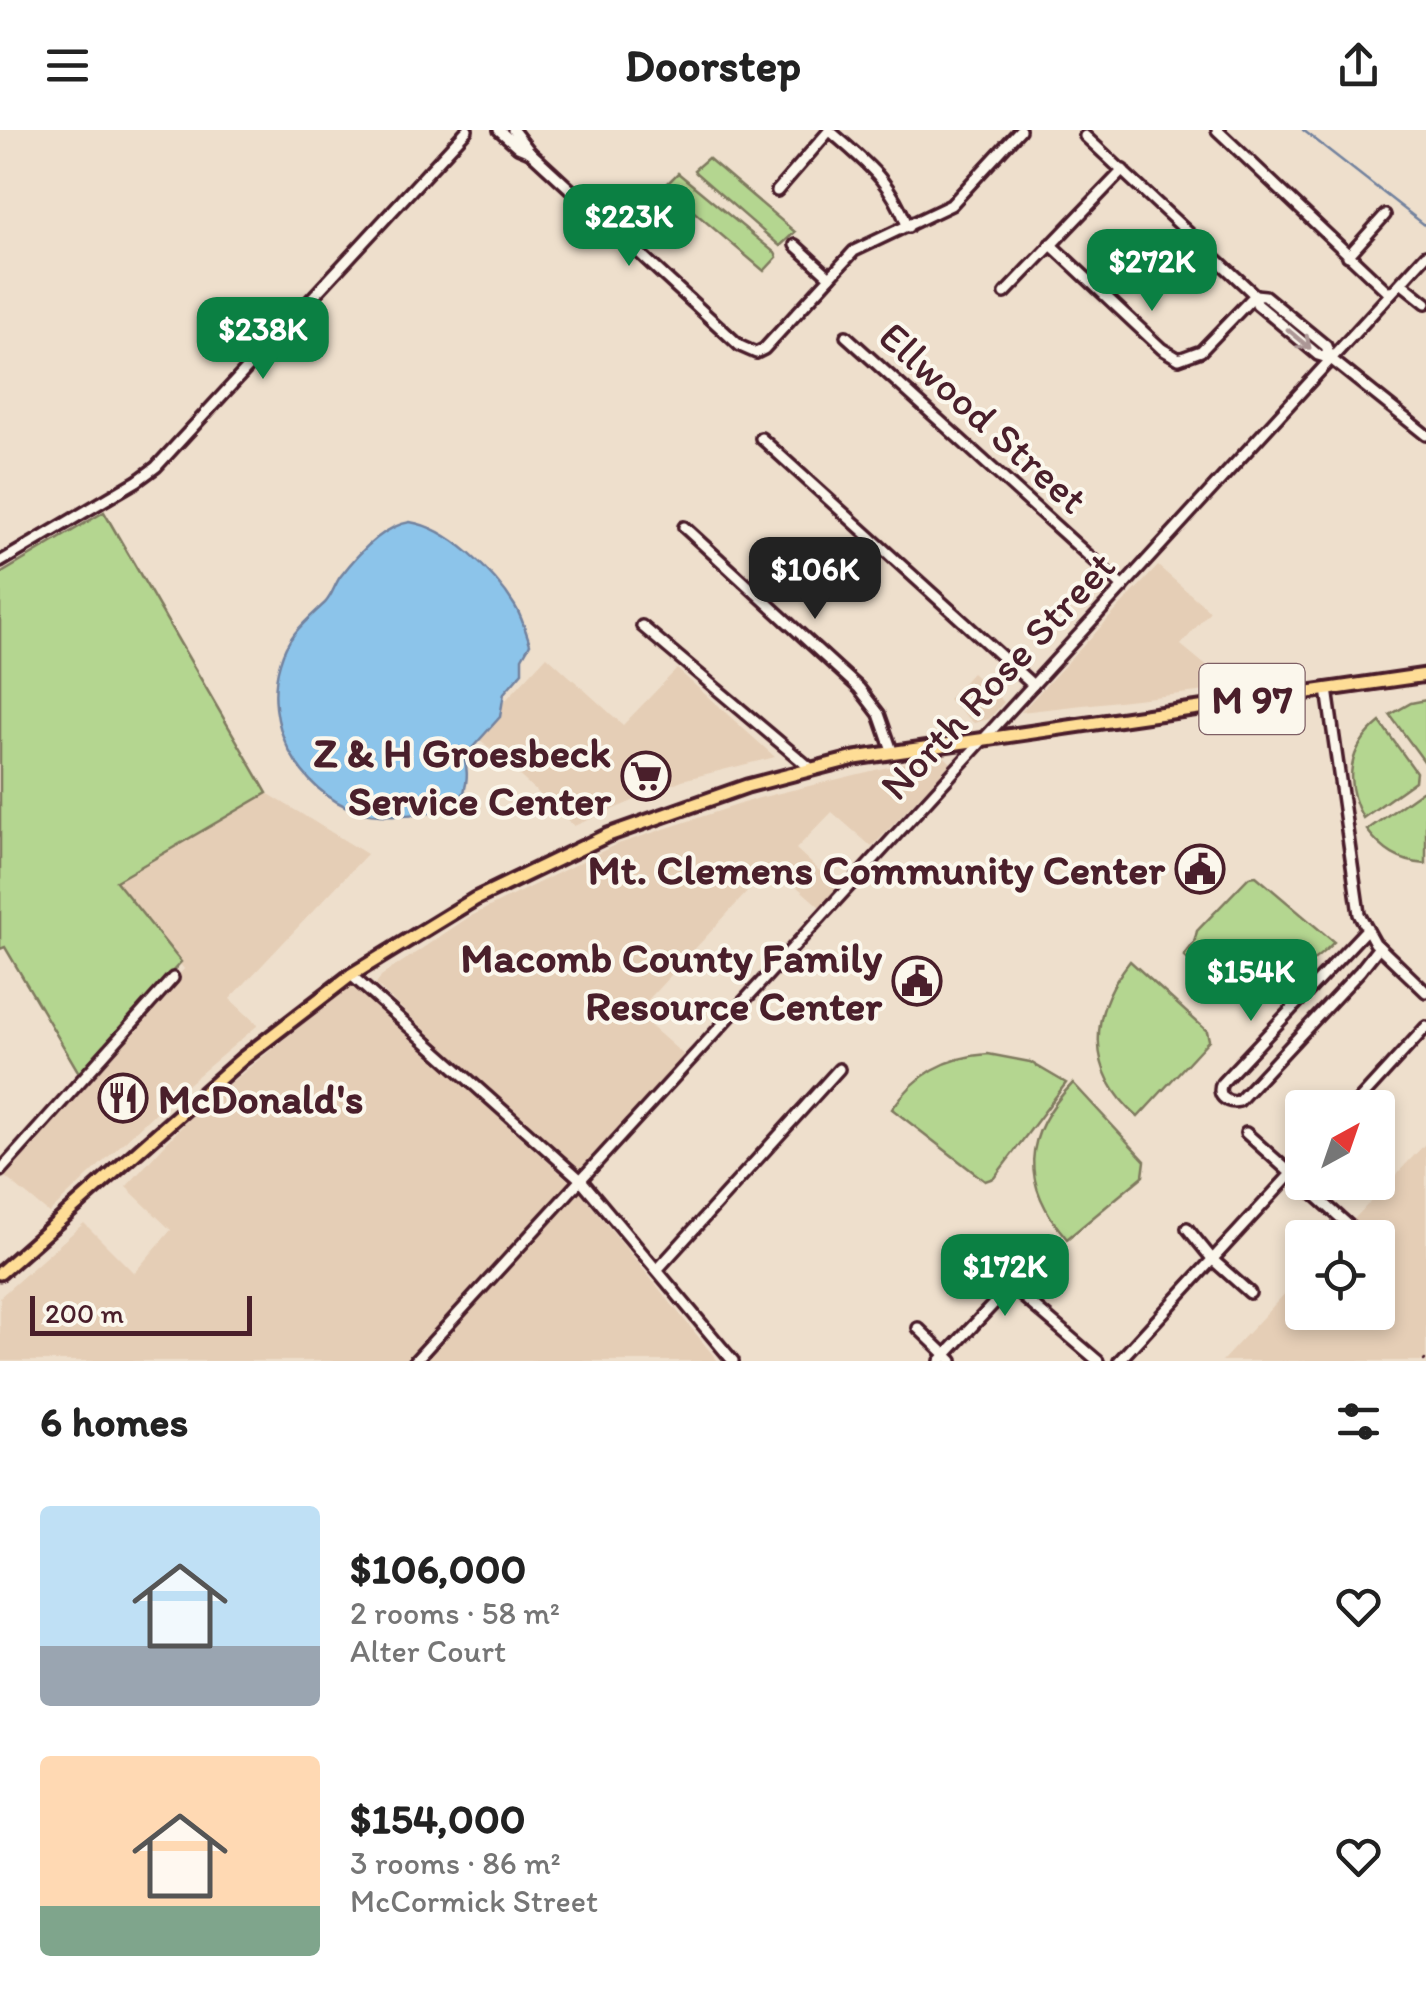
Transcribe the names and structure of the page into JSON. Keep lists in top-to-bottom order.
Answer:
{
  "streets": {
    "main road": ["M 97"],
    "street": ["Ellwood Street", "North Rose Street"]
  },
  "crossings": [
    ["Ellwood Street", "North Rose Street"],
    ["North Rose Street", "M 97"]
  ],
  "places": {
    "supermarket": ["Z & H Groesbeck Service Center"],
    "public building": ["Mt. Clemens Community Center", "Macomb County Family Resource Center"],
    "restaurant": ["McDonald's"]
  },
  "scale_bar": "200 m",
  "north": "top right",
  "page": {
    "header": "Doorstep",
    "price": [
      "$223K",
      "$272K",
      "$238K",
      "$106K",
      "$154K",
      "$172K"
    ],
    "scale": "200 m",
    "heading": "6 homes",
    "list": [
      {
        "name": "$106,000",
        "note": "2 rooms · 58 m² · Alter Court"
      },
      {
        "name": "$154,000",
        "note": "3 rooms · 86 m² · McCormick Street"
      }
    ]
  }
}
